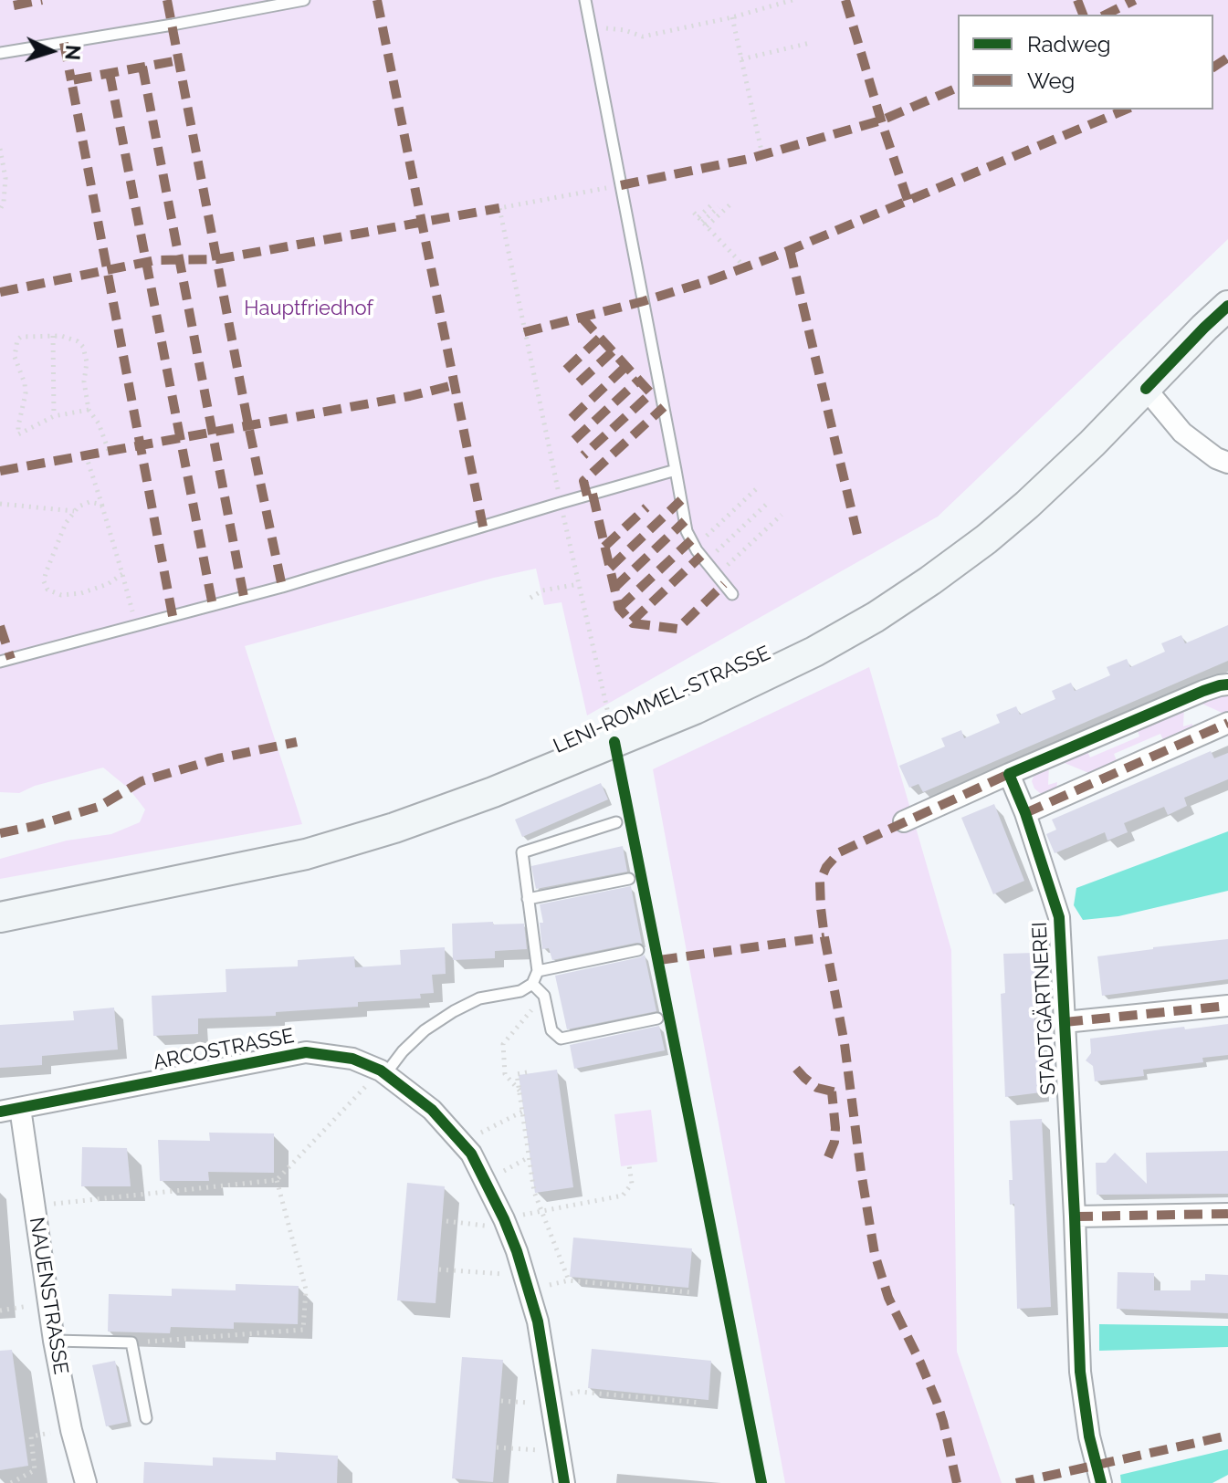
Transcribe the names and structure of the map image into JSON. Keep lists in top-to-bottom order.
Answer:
{
  "streets": {
    "main road": ["LENI-ROMMEL-STRASSE"],
    "street": ["STADTGÄRTNEREI", "ARCOSTRASSE", "NAUENSTRASSE"]
  },
  "crossings": [
    ["ARCOSTRASSE", "NAUENSTRASSE"]
  ],
  "parks": ["Hauptfriedhof"],
  "legend": ["Radweg", "Weg"],
  "north": "right"
}
